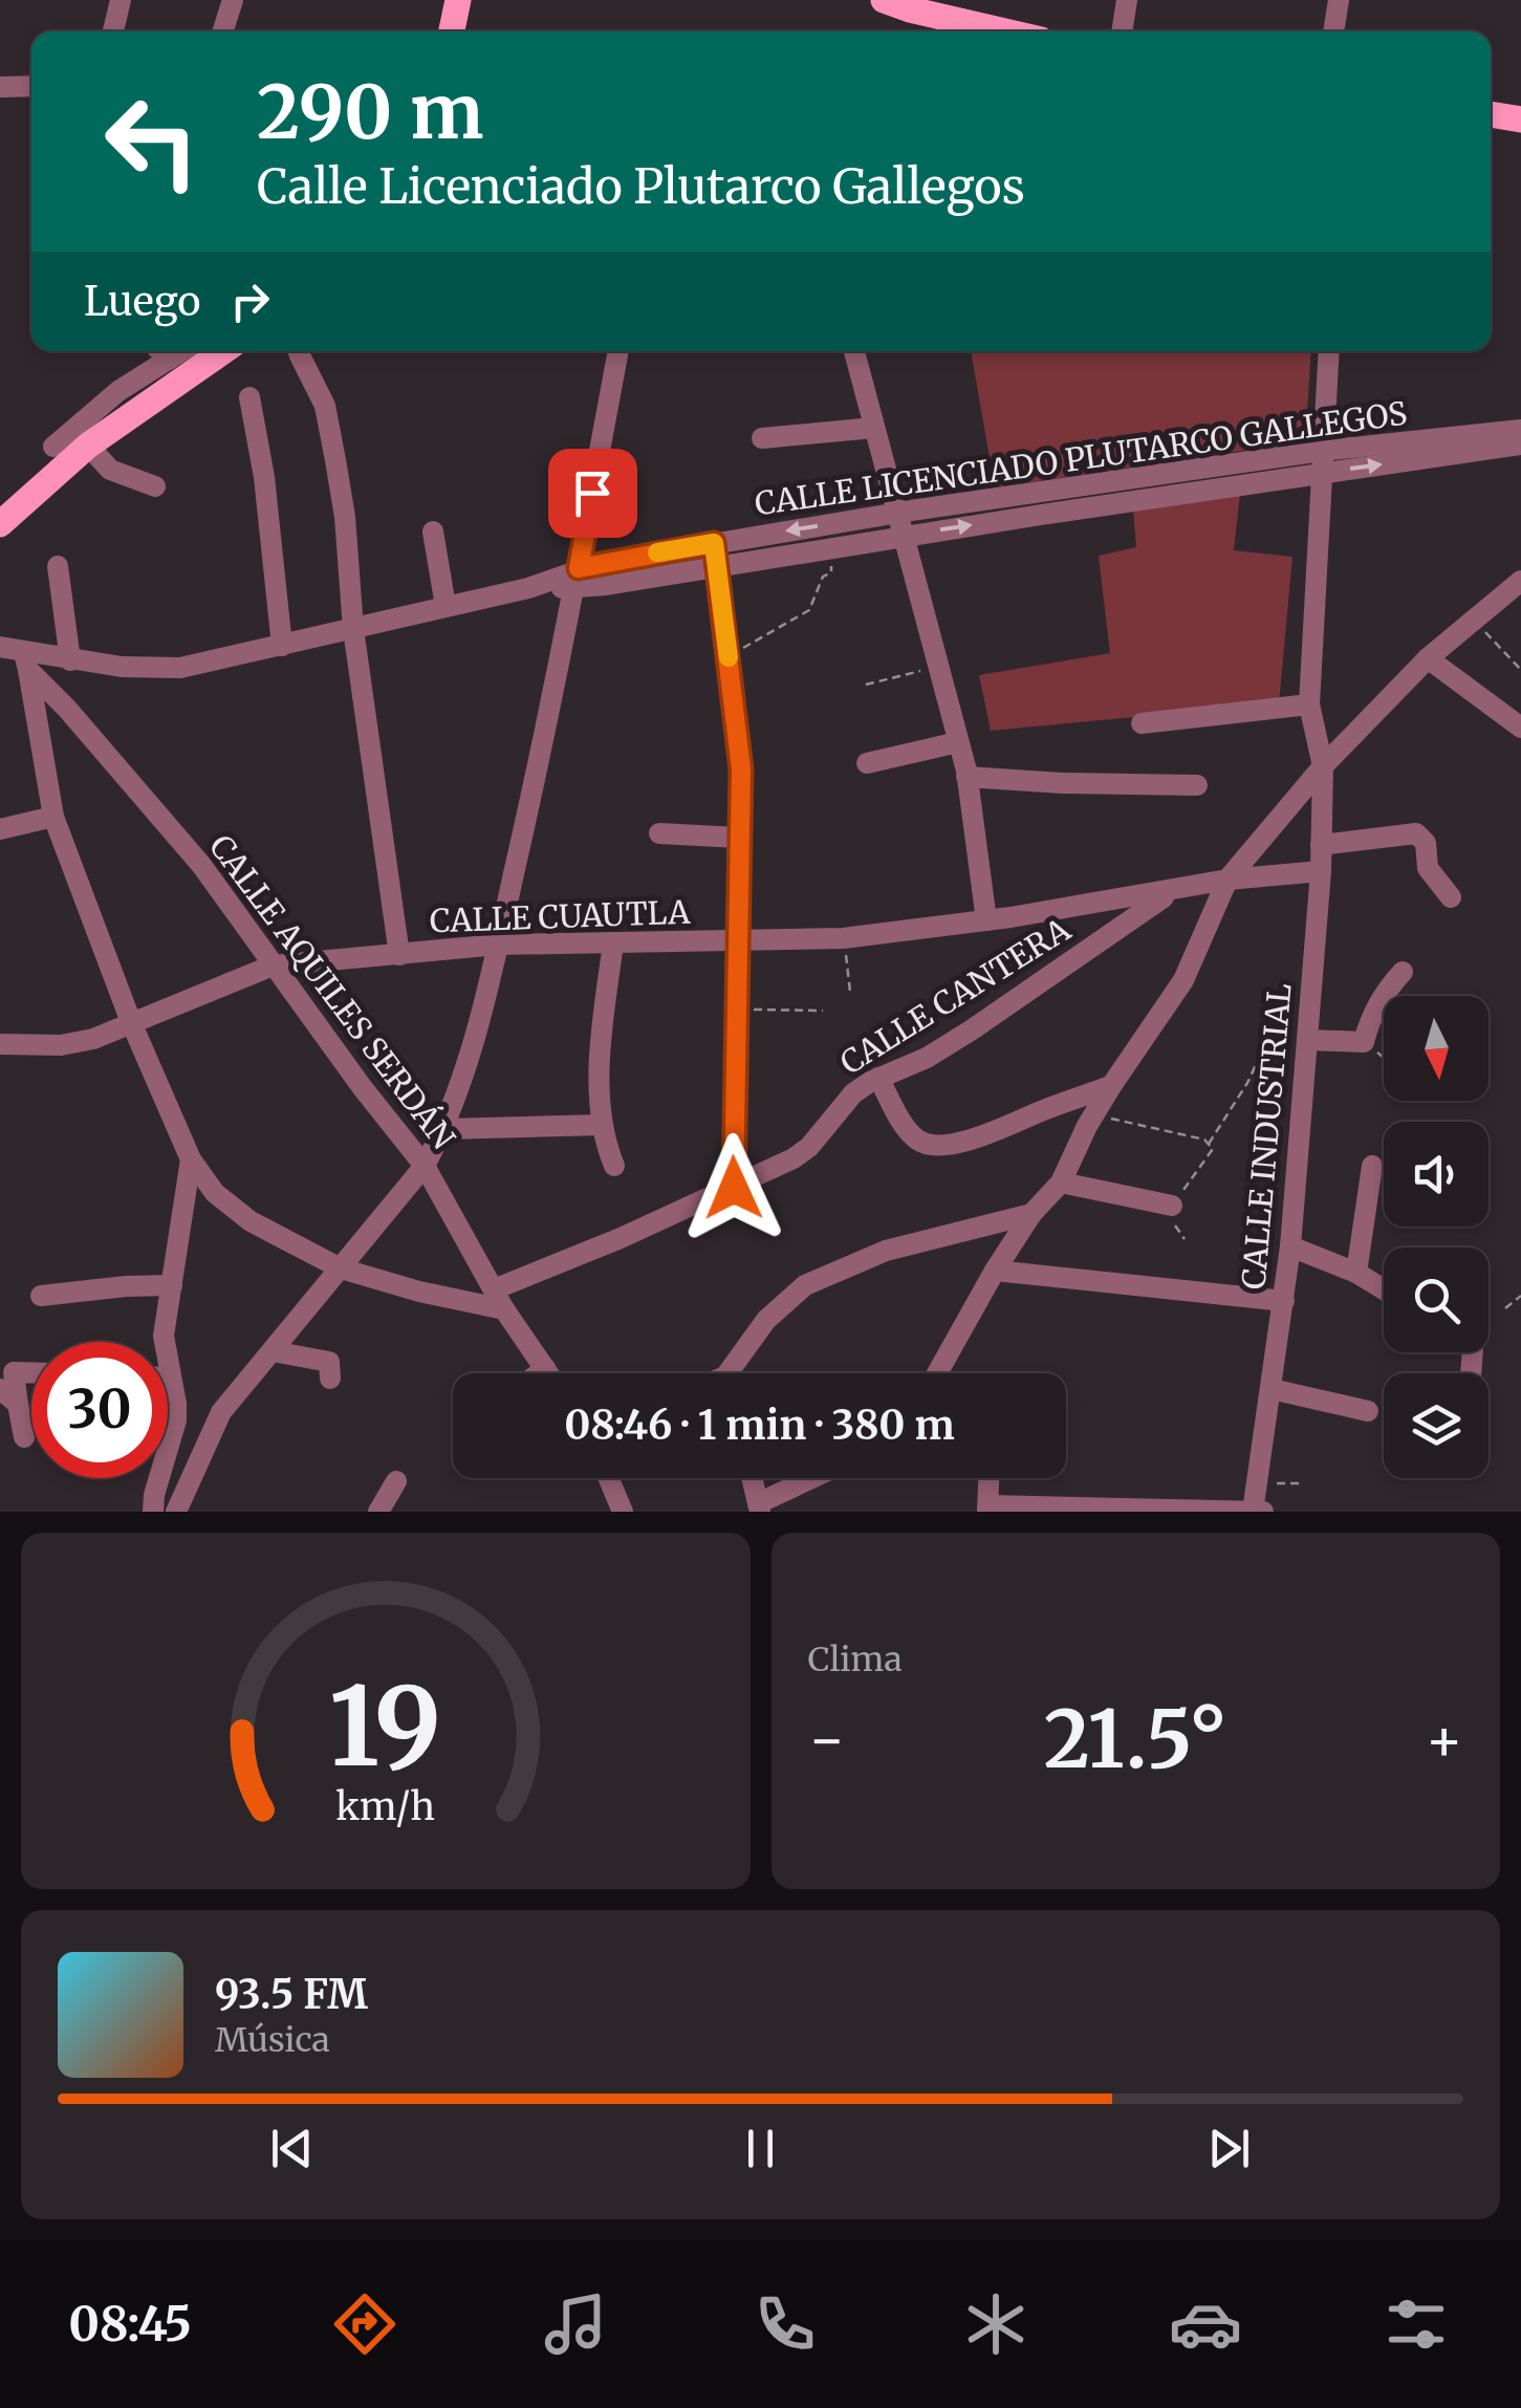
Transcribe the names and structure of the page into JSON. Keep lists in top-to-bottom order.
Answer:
{
  "streets": {
    "street": [
      "CALLE LICENCIADO PLUTARCO GALLEGOS",
      "CALLE CUAUTLA",
      "CALLE AQUILES SERDÁN",
      "CALLE CANTERA",
      "CALLE INDUSTRIAL"
    ]
  },
  "crossings": [
    ["CALLE LICENCIADO PLUTARCO GALLEGOS", "CALLE AQUILES SERDÁN"],
    ["CALLE LICENCIADO PLUTARCO GALLEGOS", "CALLE INDUSTRIAL"],
    ["CALLE CUAUTLA", "CALLE AQUILES SERDÁN"],
    ["CALLE CUAUTLA", "CALLE CANTERA"],
    ["CALLE CUAUTLA", "CALLE INDUSTRIAL"],
    ["CALLE AQUILES SERDÁN", "CALLE CANTERA"]
  ],
  "north": "bottom",
  "page": {
    "turn": ["290 m", "Calle Licenciado Plutarco Gallegos"],
    "then": "Luego",
    "limit": "30",
    "trip": "08:46 · 1 min · 380 m",
    "tile": "Clima",
    "heat": ["−", "21.5°", "+"],
    "song": ["93.5 FM", "Música"],
    "tabs": "08:45",
    "gauge": ["19", "km/h"]
  }
}
